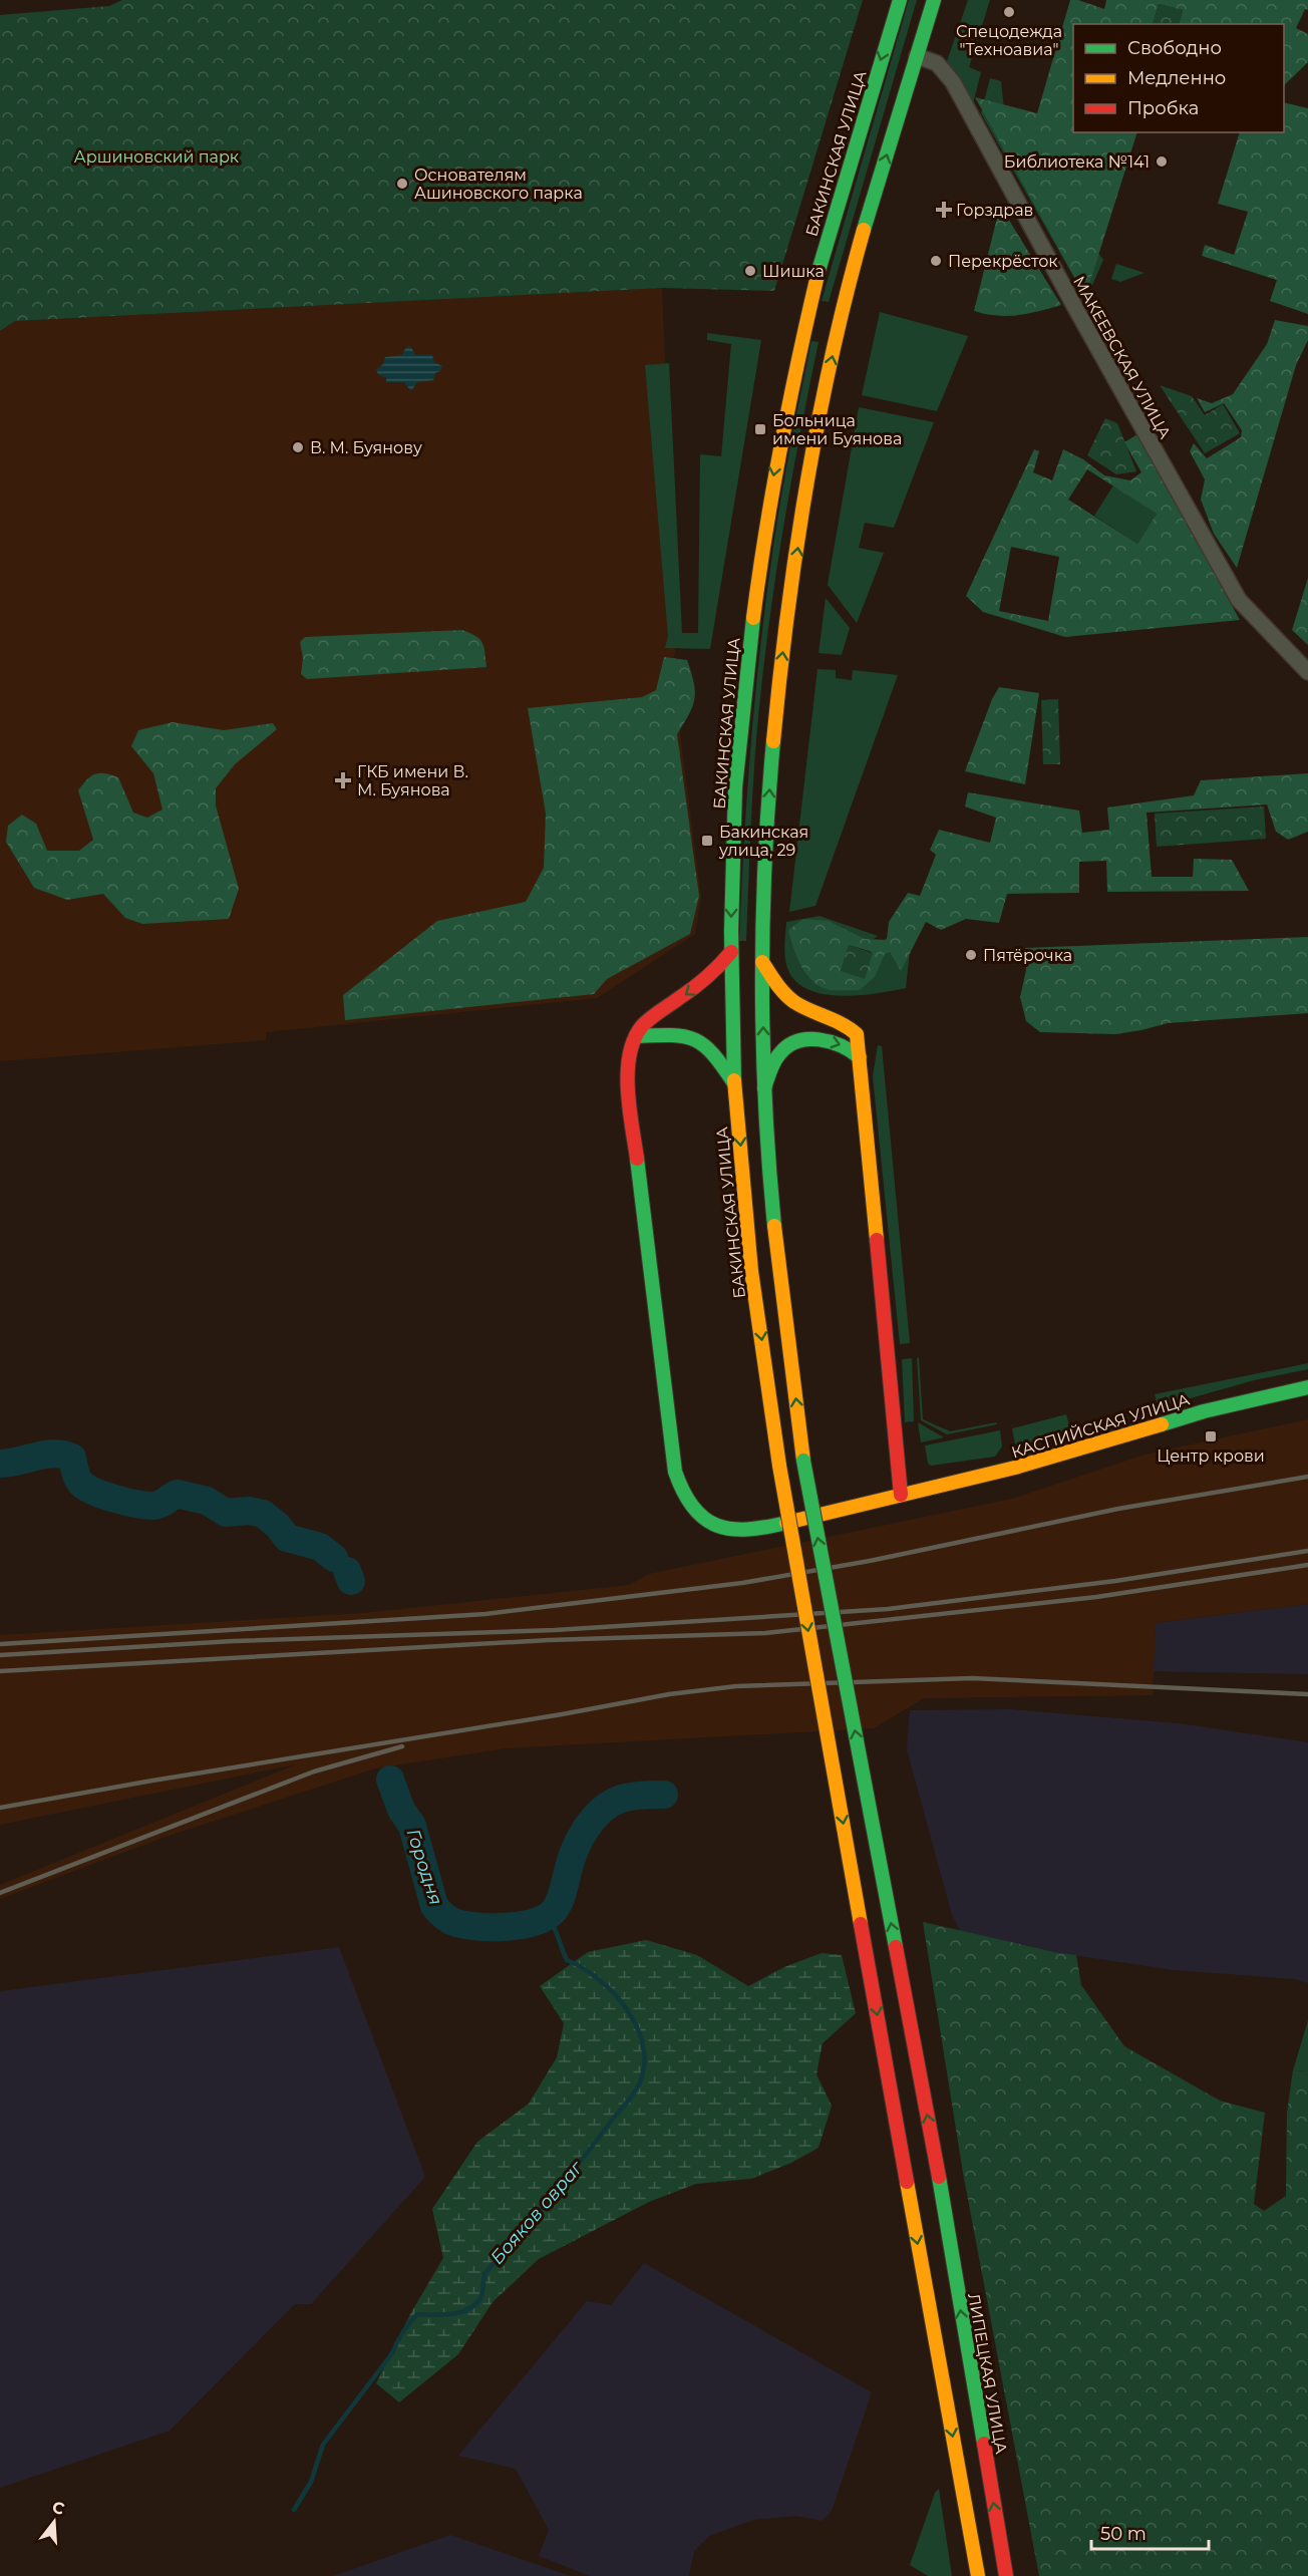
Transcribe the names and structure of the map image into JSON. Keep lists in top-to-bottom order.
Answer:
{
  "streets": {
    "main road": ["БАКИНСКАЯ УЛИЦА", "КАСПИЙСКАЯ УЛИЦА", "ЛИПЕЦКАЯ УЛИЦА"],
    "street": ["МАКЕЕВСКАЯ УЛИЦА"]
  },
  "one_way": ["ЛИПЕЦКАЯ УЛИЦА"],
  "water": ["Городня", "Бояков овраг"],
  "parks": ["Аршиновский парк"],
  "places": {
    "other": [
      "Спецодежда \"Техноавиа\"",
      "Библиотека №141",
      "Основателям Ашиновского парка",
      "Перекрёсток",
      "Шишка",
      "В. М. Буянову",
      "Пятёрочка"
    ],
    "health": ["Горздрав", "ГКБ имени В. М. Буянова"],
    "transit": ["Больница имени Буянова", "Бакинская улица, 29", "Центр крови"]
  },
  "legend": ["Свободно", "Медленно", "Пробка"],
  "scale_bar": "50 m",
  "north": "top"
}
